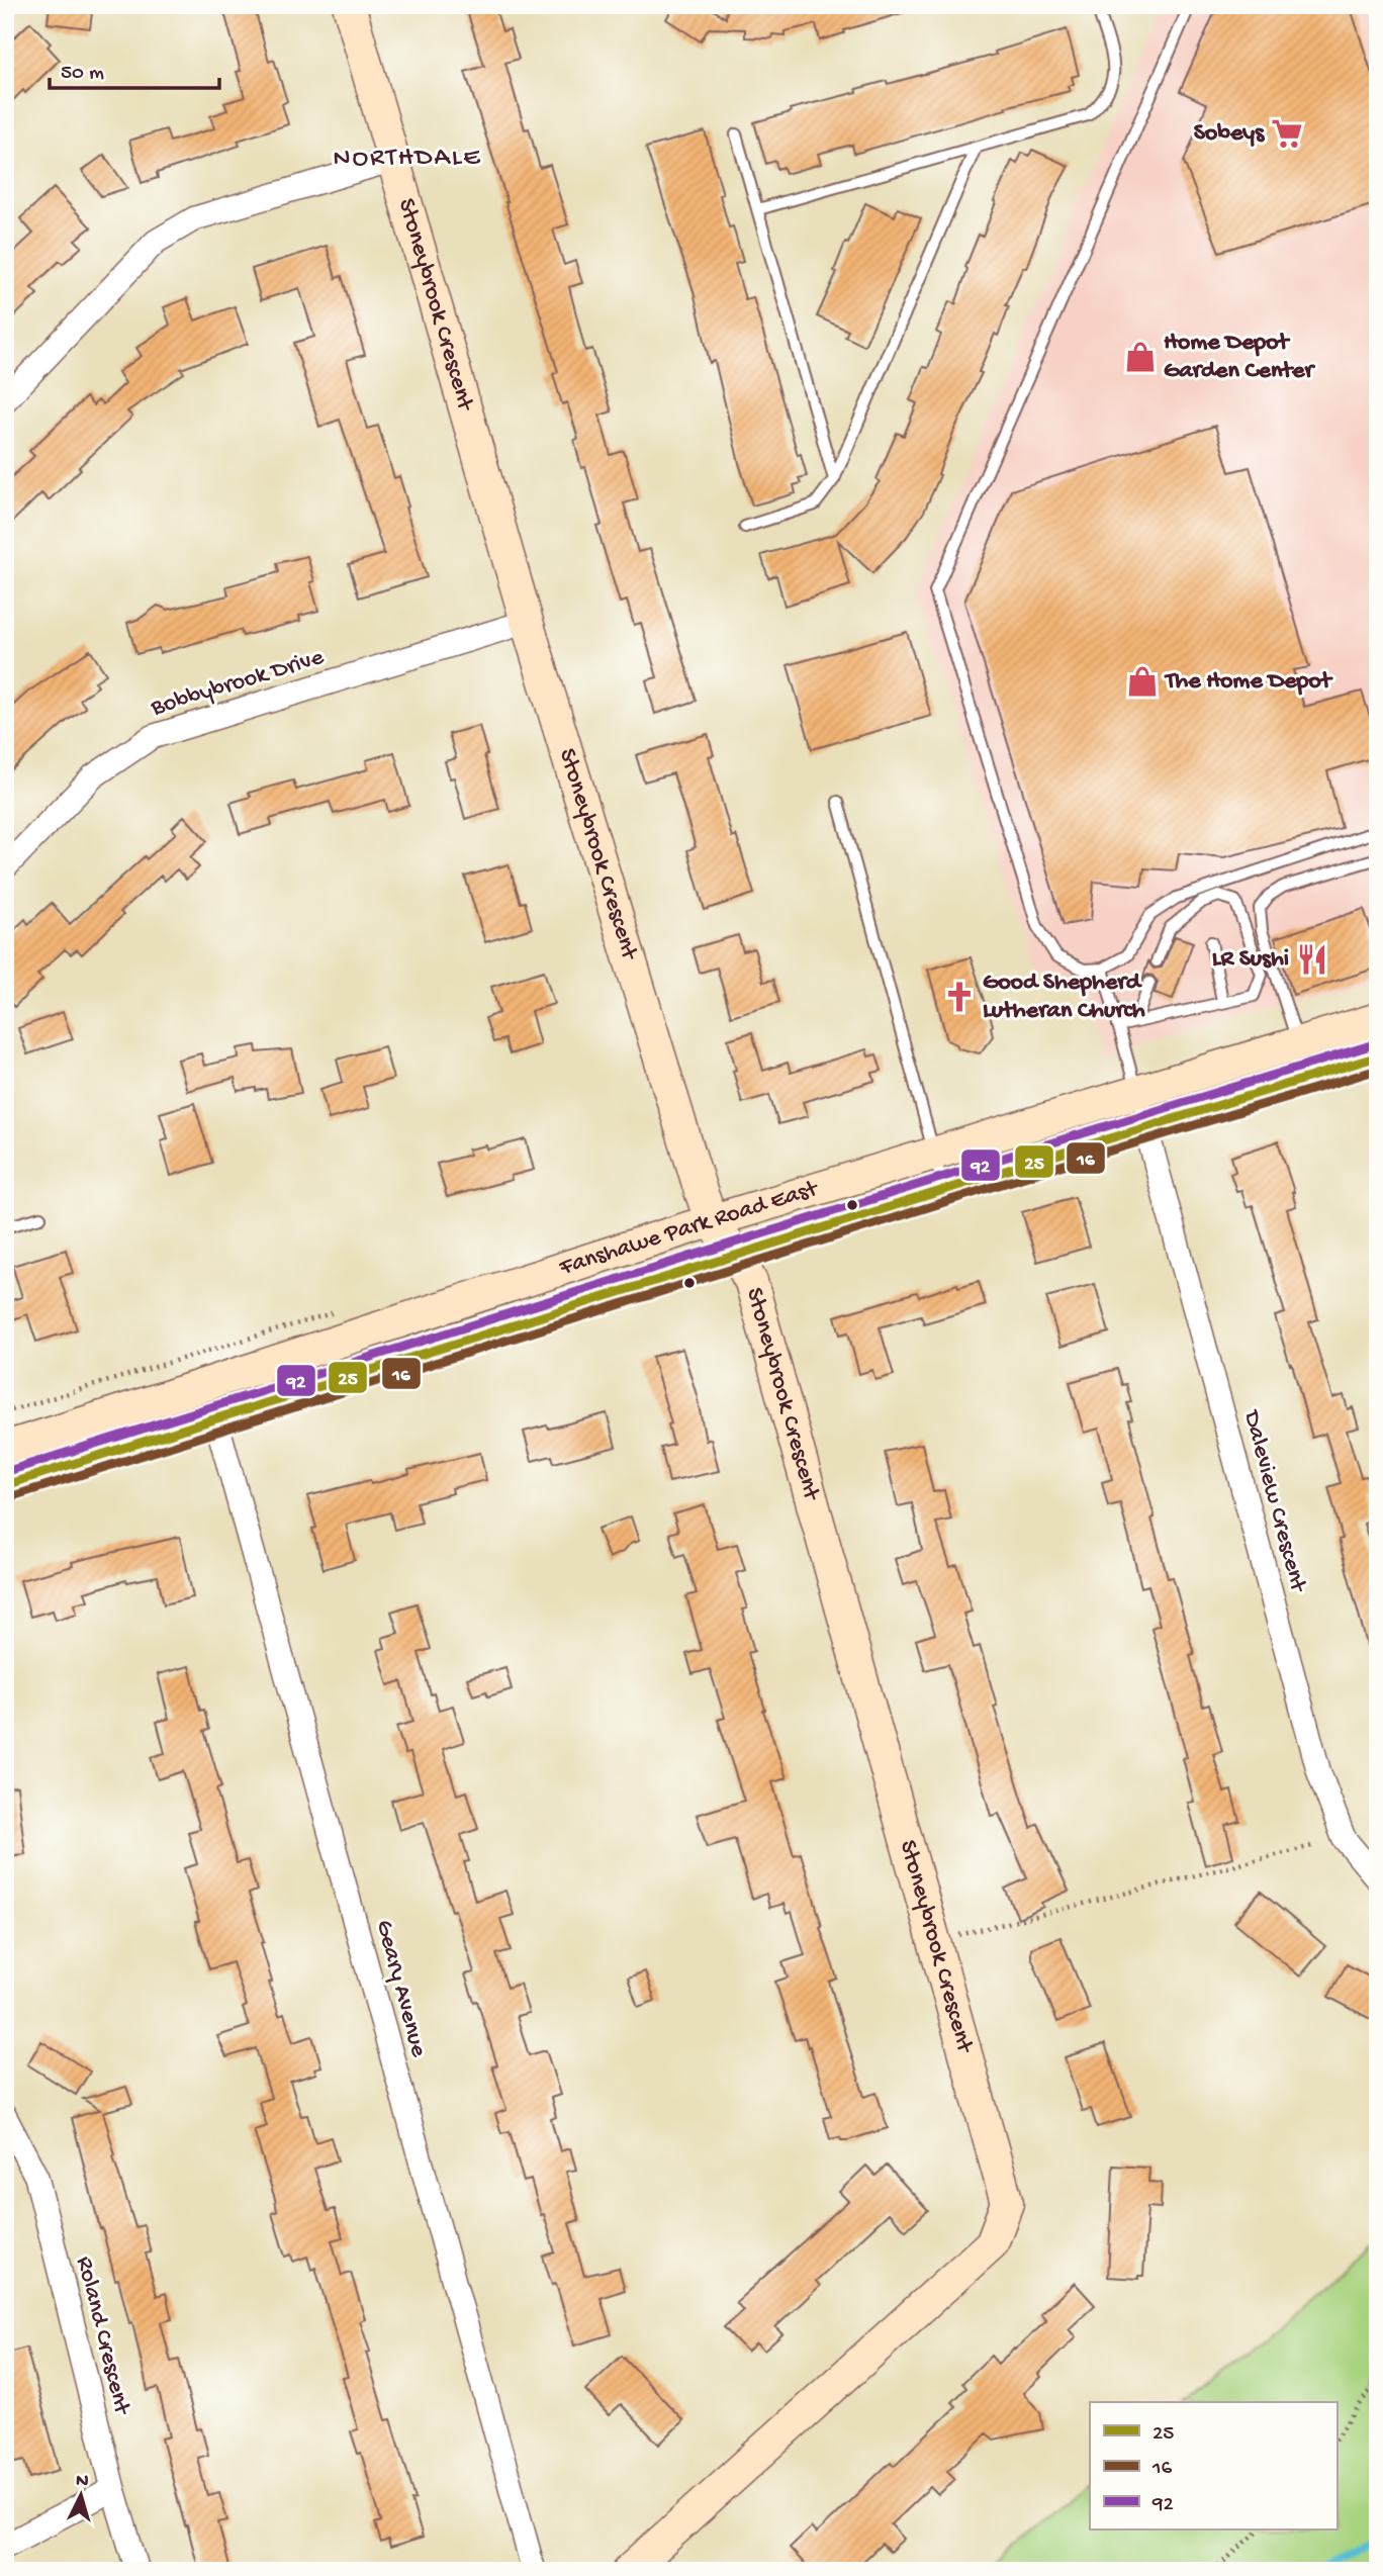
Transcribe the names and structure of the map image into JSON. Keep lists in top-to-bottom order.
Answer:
{
  "streets": {
    "main road": ["Stoneybrook Crescent", "Fanshawe Park Road East"],
    "street": [
      "Bobbybrook Drive",
      "Daleview Crescent",
      "Geary Avenue",
      "Roland Crescent"
    ]
  },
  "crossings": [
    ["Stoneybrook Crescent", "Bobbybrook Drive"],
    ["Stoneybrook Crescent", "Fanshawe Park Road East"],
    ["Fanshawe Park Road East", "Daleview Crescent"],
    ["Fanshawe Park Road East", "Geary Avenue"]
  ],
  "districts": ["NORTHDALE"],
  "places": {
    "supermarket": ["Sobeys"],
    "shop": ["Home Depot Garden Center", "The Home Depot"],
    "restaurant": ["LR Sushi"],
    "church": ["Good Shepherd Lutheran Church"]
  },
  "lines": ["transit line 92", "transit line 25", "transit line 16"],
  "legend": ["25", "16", "92"],
  "scale_bar": "50 m",
  "north": "top"
}
